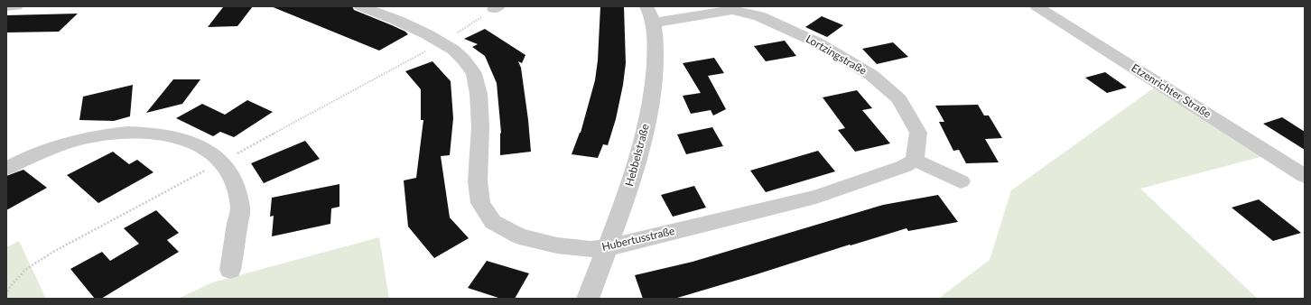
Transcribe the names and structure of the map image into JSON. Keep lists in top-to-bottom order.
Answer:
{
  "streets": {
    "street": [
      "Lortzingstraße",
      "Etzenrichter Straße",
      "Hebbelstraße",
      "Hubertusstraße"
    ]
  },
  "crossings": [
    ["Lortzingstraße", "Hebbelstraße"],
    ["Lortzingstraße", "Hubertusstraße"],
    ["Hebbelstraße", "Hubertusstraße"]
  ]
}
